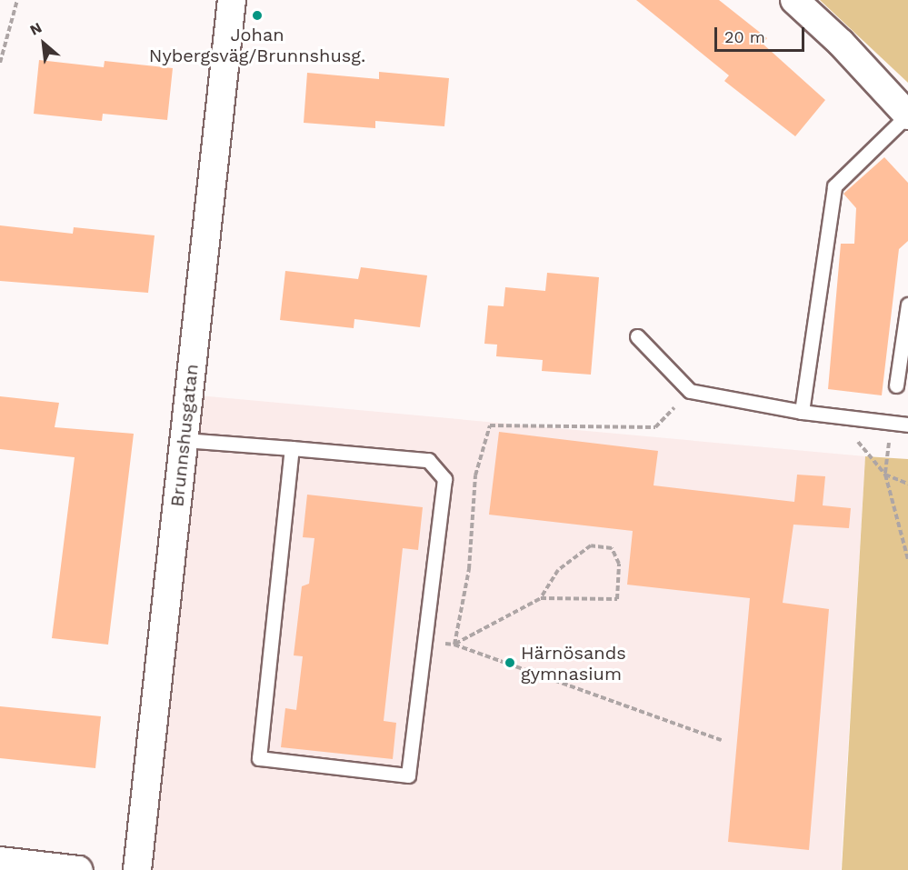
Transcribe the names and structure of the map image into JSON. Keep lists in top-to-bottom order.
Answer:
{
  "streets": {
    "street": ["Brunnshusgatan"]
  },
  "places": ["Johan Nybergsväg/Brunnshusg.", "Härnösands gymnasium"],
  "scale_bar": "20 m",
  "north": "top left"
}
